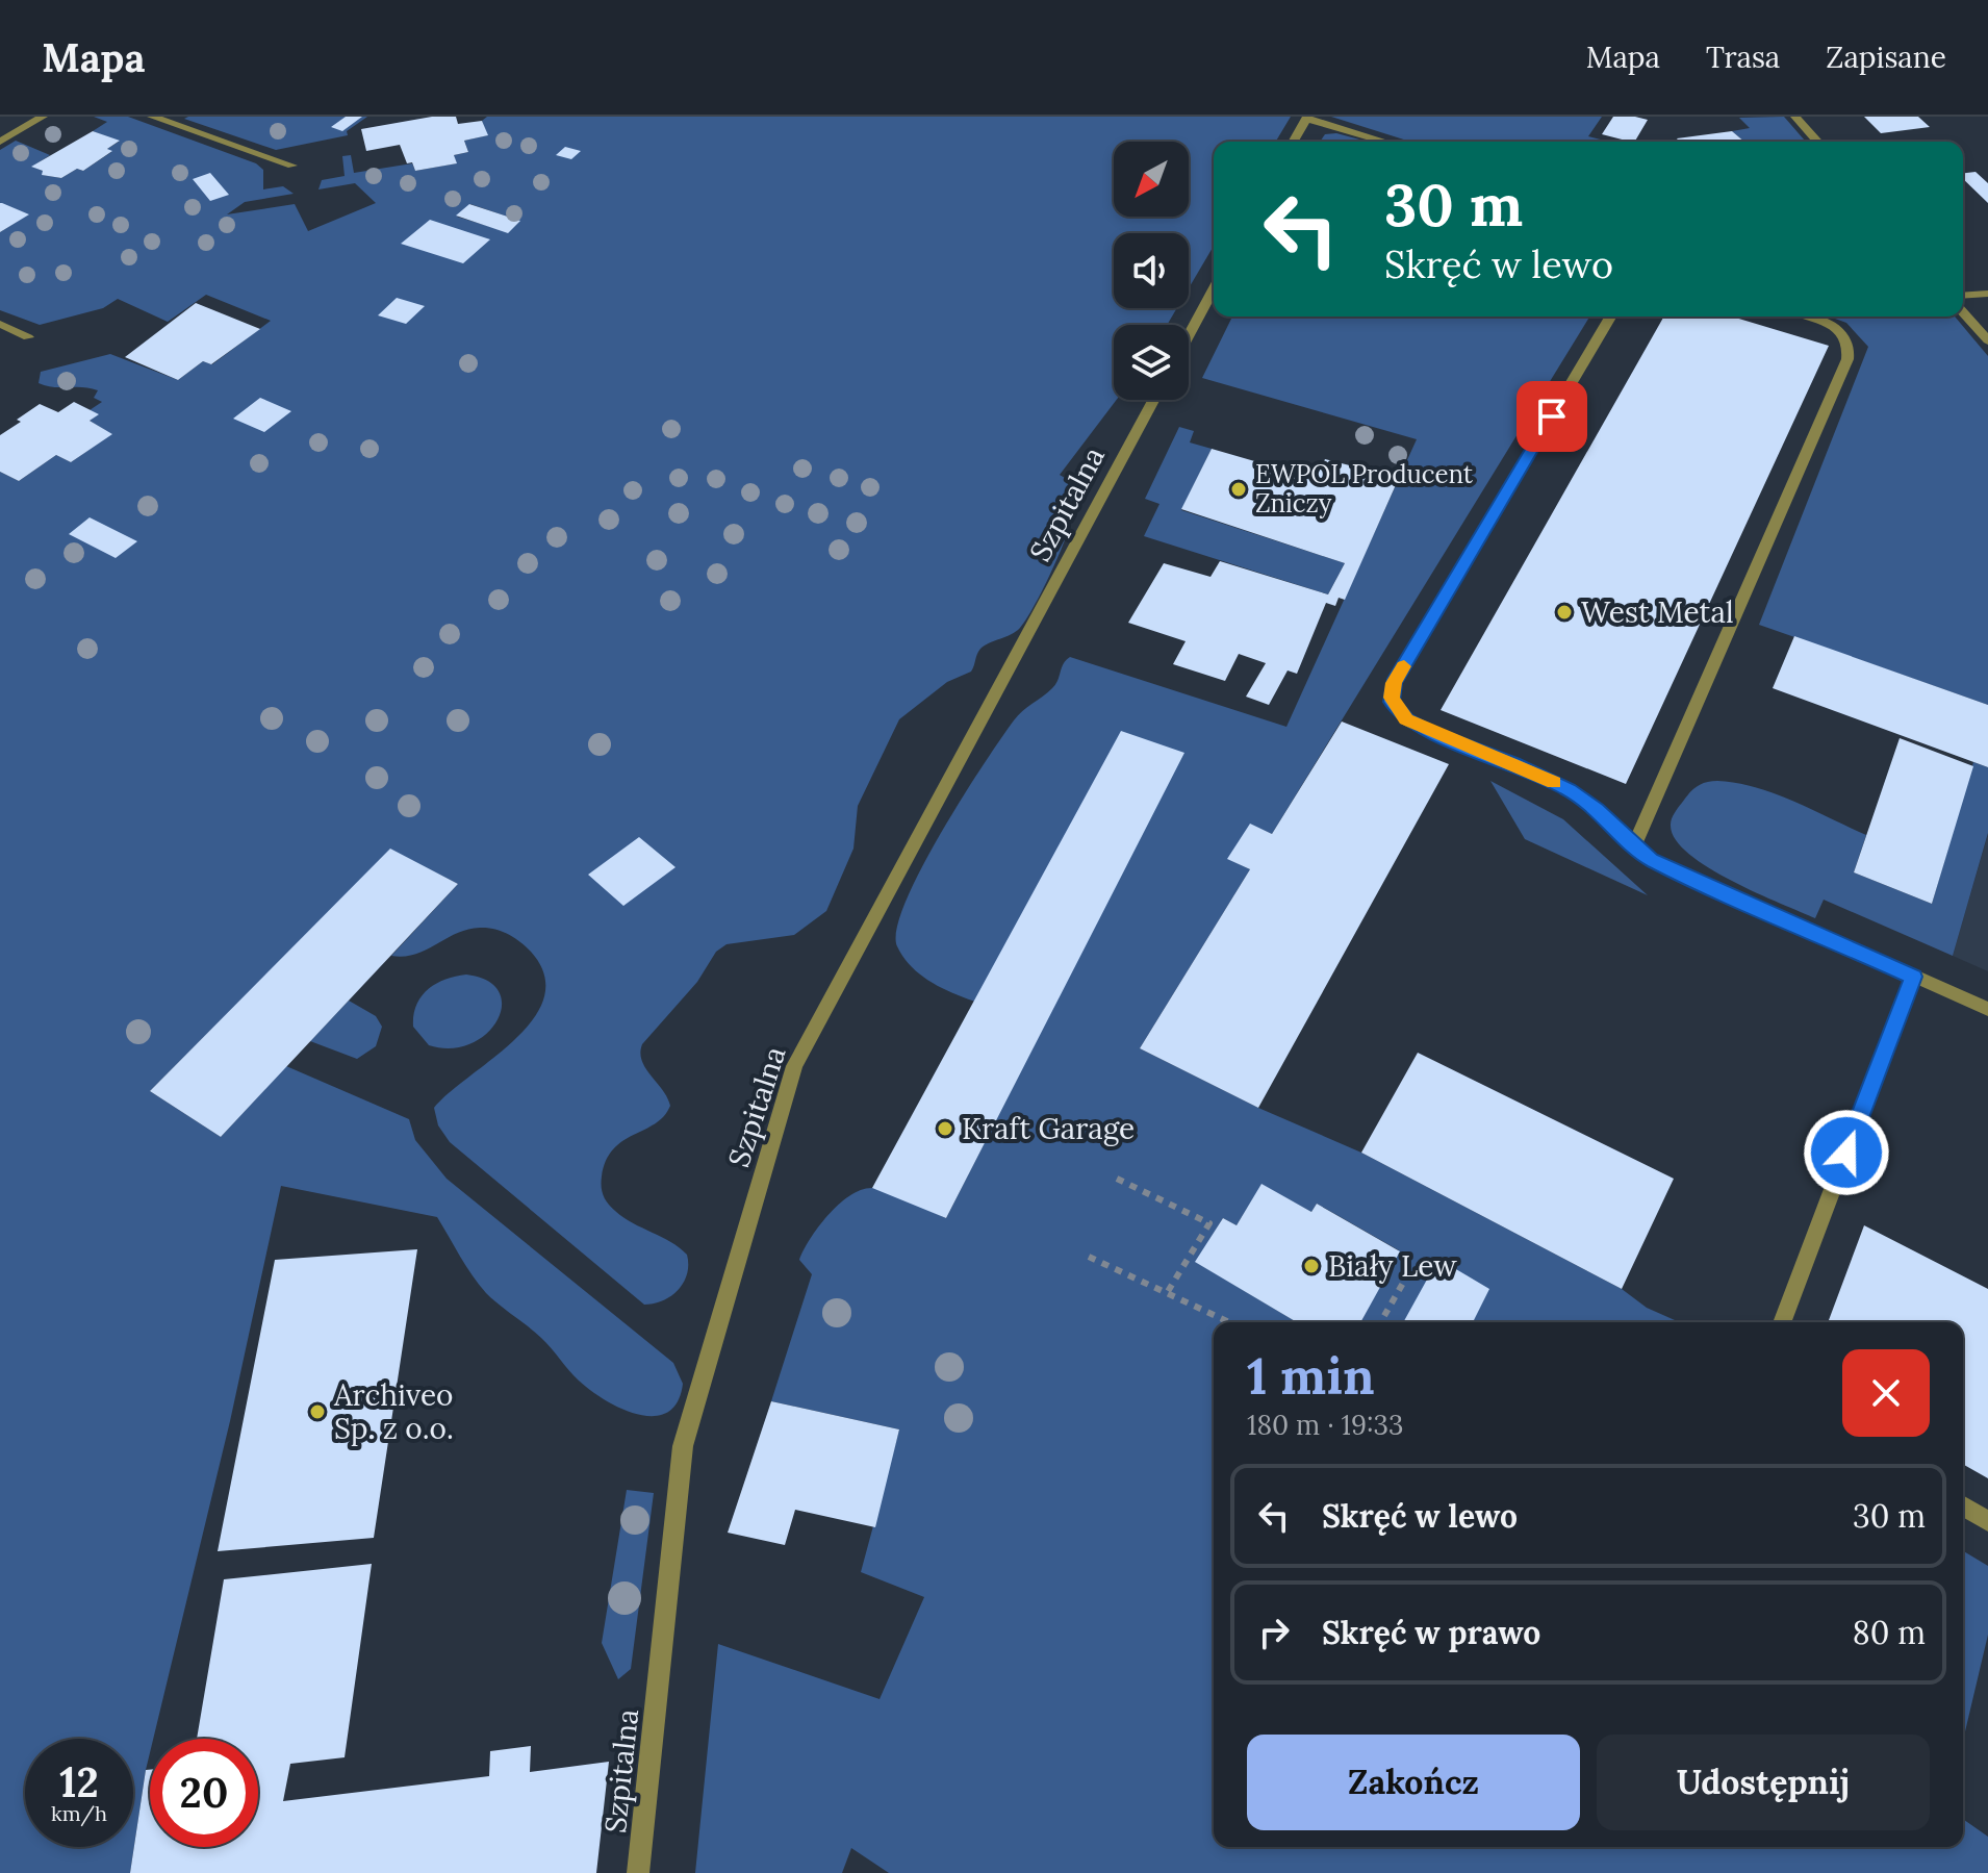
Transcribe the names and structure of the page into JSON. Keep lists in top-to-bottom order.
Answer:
{
  "streets": {
    "street": ["Szpitalna"]
  },
  "places": [
    "EWPOL Producent Zniczy",
    "West Metal",
    "Kraft Garage",
    "Biały Lew",
    "Archiveo Sp. z o.o."
  ],
  "north": "bottom left",
  "page": {
    "header": "Mapa",
    "nav": ["Mapa", "Trasa", "Zapisane"],
    "turn": ["30 m", "Skręć w lewo"],
    "heading": ["1 min", "180 m · 19:33"],
    "list": [
      {
        "name": "Skręć w lewo",
        "value": "30 m"
      },
      {
        "name": "Skręć w prawo",
        "value": "80 m"
      }
    ],
    "buttons": ["Zakończ", "Udostępnij"],
    "speed": "12 km/h",
    "limit": "20"
  }
}
